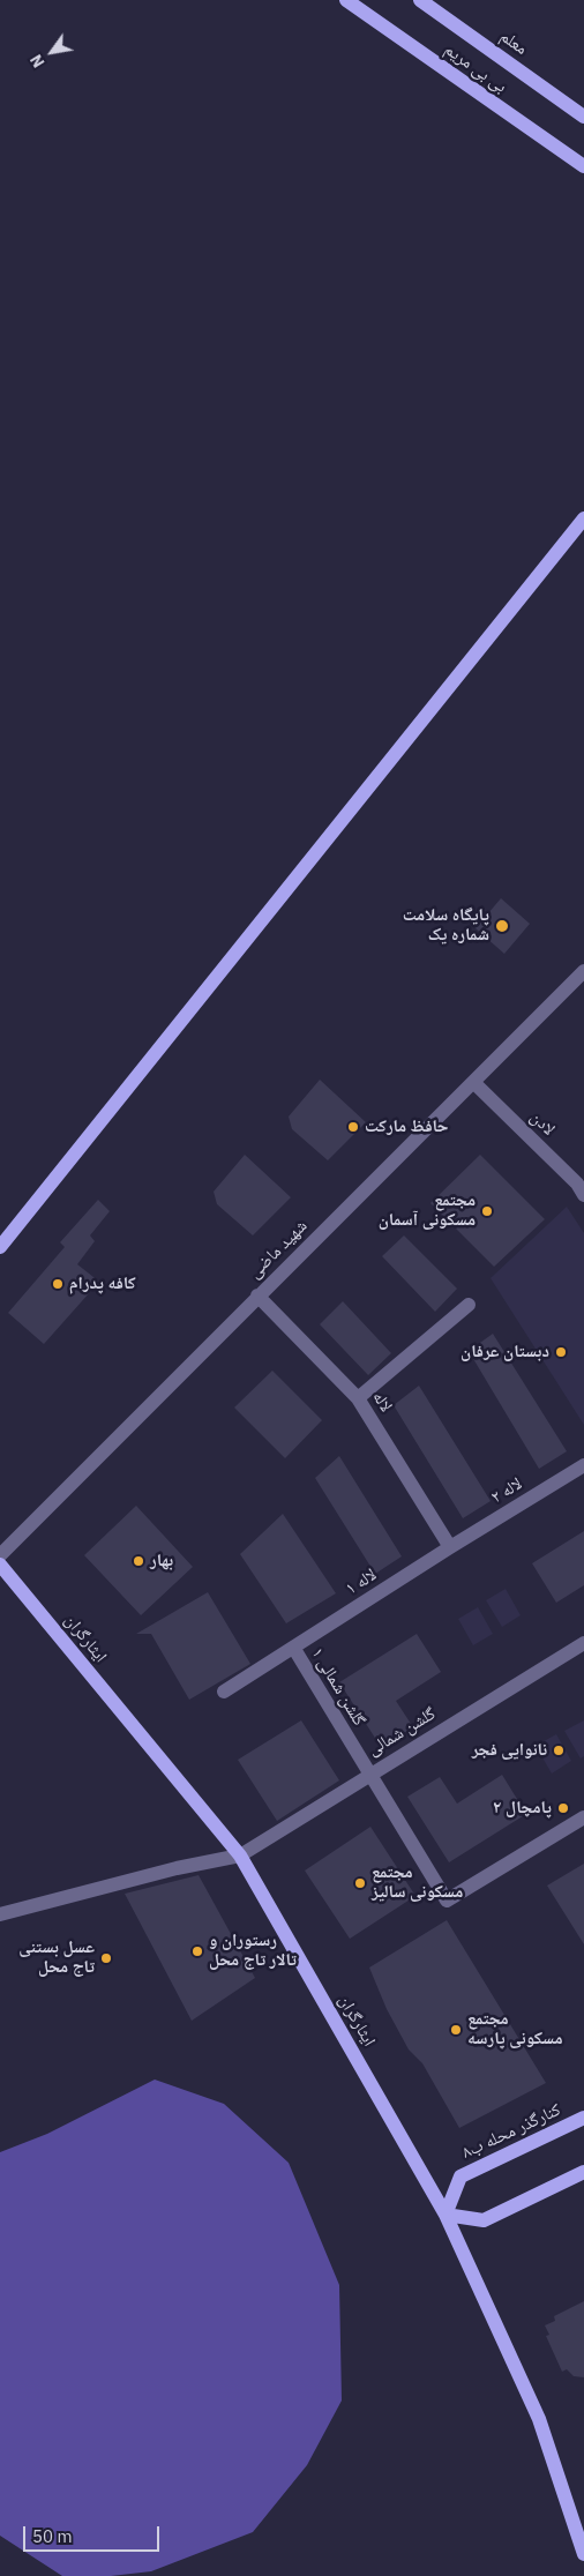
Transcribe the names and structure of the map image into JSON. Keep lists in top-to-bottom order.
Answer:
{
  "streets": {
    "main road": [
      "معلم",
      "بی بی مریم",
      "ایثارگران",
      "کنارگذر محله ب۸"
    ],
    "street": [
      "لادن",
      "شهید ماضی",
      "لاله",
      "لاله ۲",
      "لاله ۱",
      "گلشن شمالی ۱",
      "گلشن شمالی"
    ]
  },
  "crossings": [
    ["لادن", "شهید ماضی"],
    ["شهید ماضی", "لاله"],
    ["لاله", "لاله ۲"],
    ["لاله", "لاله ۱"],
    ["لاله ۲", "لاله ۱"],
    ["لاله ۱", "گلشن شمالی ۱"],
    ["ایثارگران", "گلشن شمالی"],
    ["ایثارگران", "کنارگذر محله ب۸"],
    ["گلشن شمالی ۱", "گلشن شمالی"]
  ],
  "places": [
    "پایگاه سلامت شماره یک",
    "حافظ مارکت",
    "مجتمع مسکونی آسمان",
    "کافه پدرام",
    "دبستان عرفان",
    "بهار",
    "نانوایی فجر",
    "پامچال ۲",
    "مجتمع مسکونی سالیز",
    "رستوران و تالار تاج محل",
    "عسل بستنی تاج محل",
    "مجتمع مسکونی پارسه"
  ],
  "scale_bar": "50 m",
  "north": "bottom left"
}
